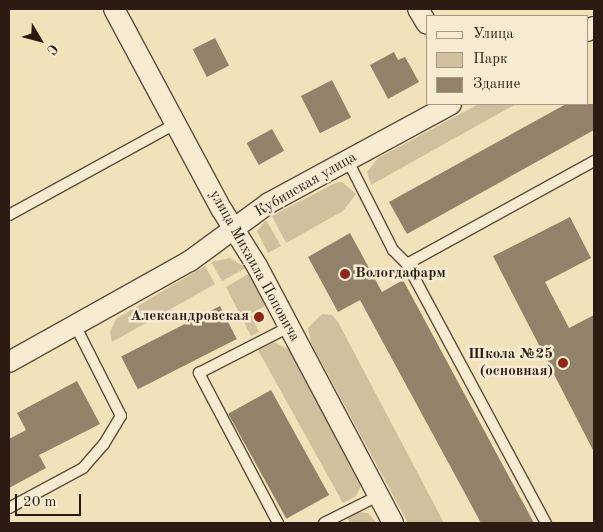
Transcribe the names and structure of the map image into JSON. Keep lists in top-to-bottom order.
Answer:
{
  "streets": {
    "street": ["Кубинская улица", "улица Михаила Поповича"]
  },
  "crossings": [
    ["Кубинская улица", "улица Михаила Поповича"]
  ],
  "places": ["Вологдафарм", "Александровская", "Школа №25 (основная)"],
  "legend": ["Улица", "Парк", "Здание"],
  "scale_bar": "20 m",
  "north": "bottom right"
}
